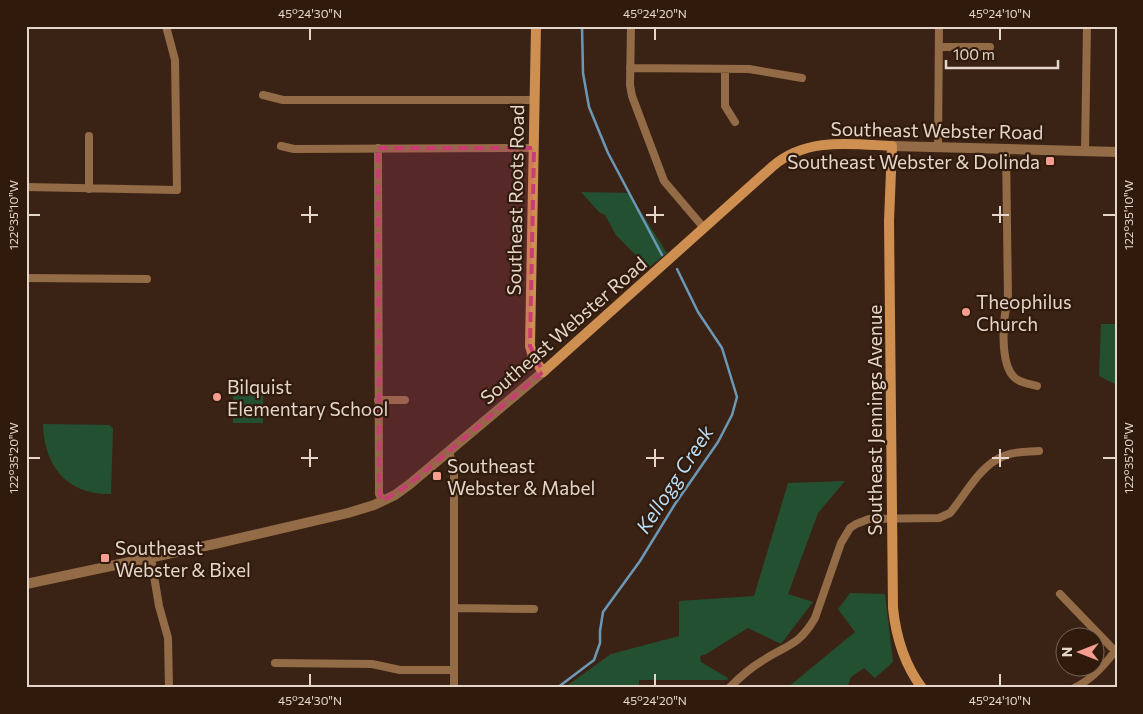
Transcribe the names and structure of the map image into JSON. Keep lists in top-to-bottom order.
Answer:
{
  "streets": {
    "main road": ["Southeast Webster Road", "Southeast Roots Road", "Southeast Jennings Avenue"]
  },
  "crossings": [
    ["Southeast Webster Road", "Southeast Roots Road"],
    ["Southeast Webster Road", "Southeast Jennings Avenue"]
  ],
  "water": ["Kellogg Creek"],
  "places": {
    "transit": ["Southeast Webster & Dolinda", "Southeast Webster & Mabel", "Southeast Webster & Bixel"],
    "other": ["Theophilus Church", "Bilquist Elementary School"]
  },
  "scale_bar": "100 m",
  "north": "left",
  "coordinates": [
    "45°24'30\"N",
    "45°24'20\"N",
    "45°24'10\"N",
    "122°35'10\"W",
    "122°35'20\"W"
  ]
}
